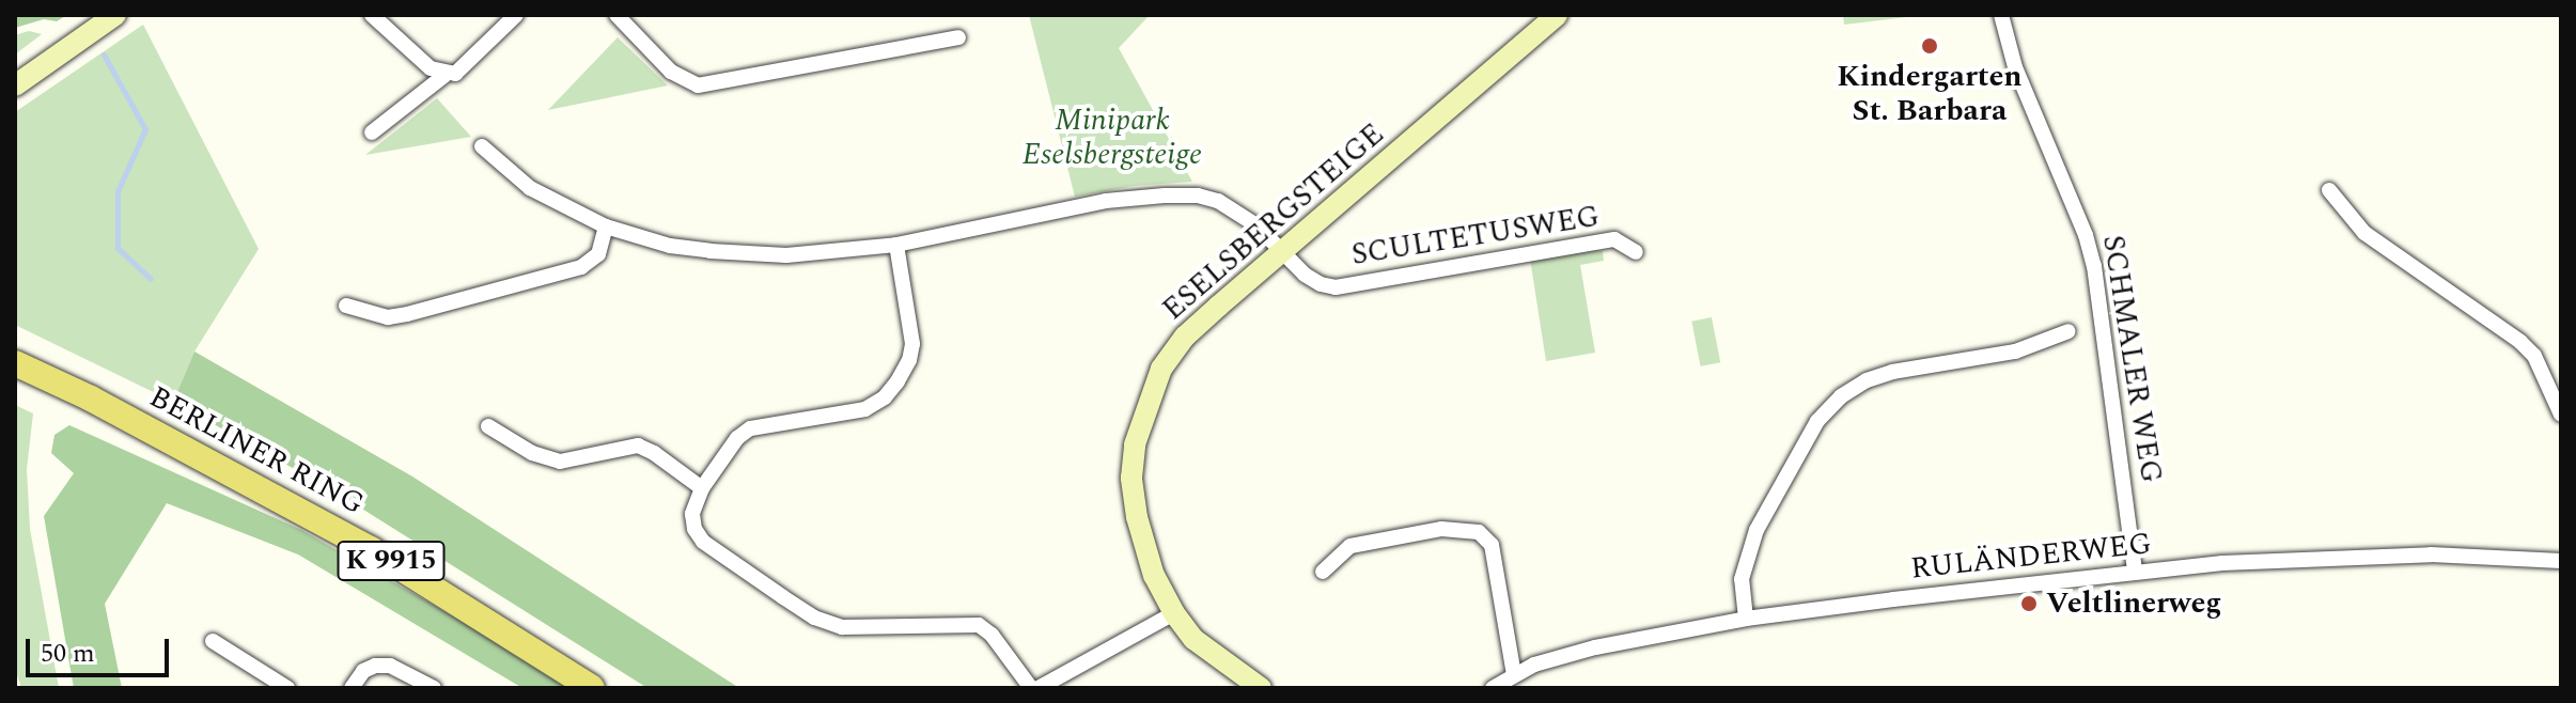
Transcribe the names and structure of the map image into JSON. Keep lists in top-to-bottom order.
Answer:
{
  "streets": {
    "main road": ["BERLINER RING", "K 9915"],
    "street": [
      "ESELSBERGSTEIGE",
      "SCULTETUSWEG",
      "SCHMALER WEG",
      "RULÄNDERWEG"
    ]
  },
  "crossings": [
    ["ESELSBERGSTEIGE", "SCULTETUSWEG"],
    ["SCHMALER WEG", "RULÄNDERWEG"]
  ],
  "parks": ["Minipark Eselsbergsteige"],
  "places": ["Kindergarten St. Barbara", "Veltlinerweg"],
  "scale_bar": "50 m"
}
